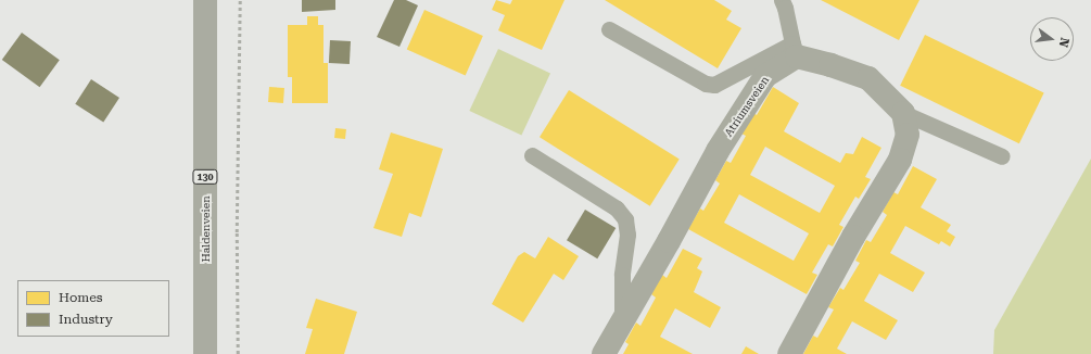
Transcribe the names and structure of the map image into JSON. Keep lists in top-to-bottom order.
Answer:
{
  "streets": {
    "main road": ["130", "Haldenveien"],
    "street": ["Atriumsveien"]
  },
  "legend": ["Homes", "Industry"],
  "north": "right"
}
